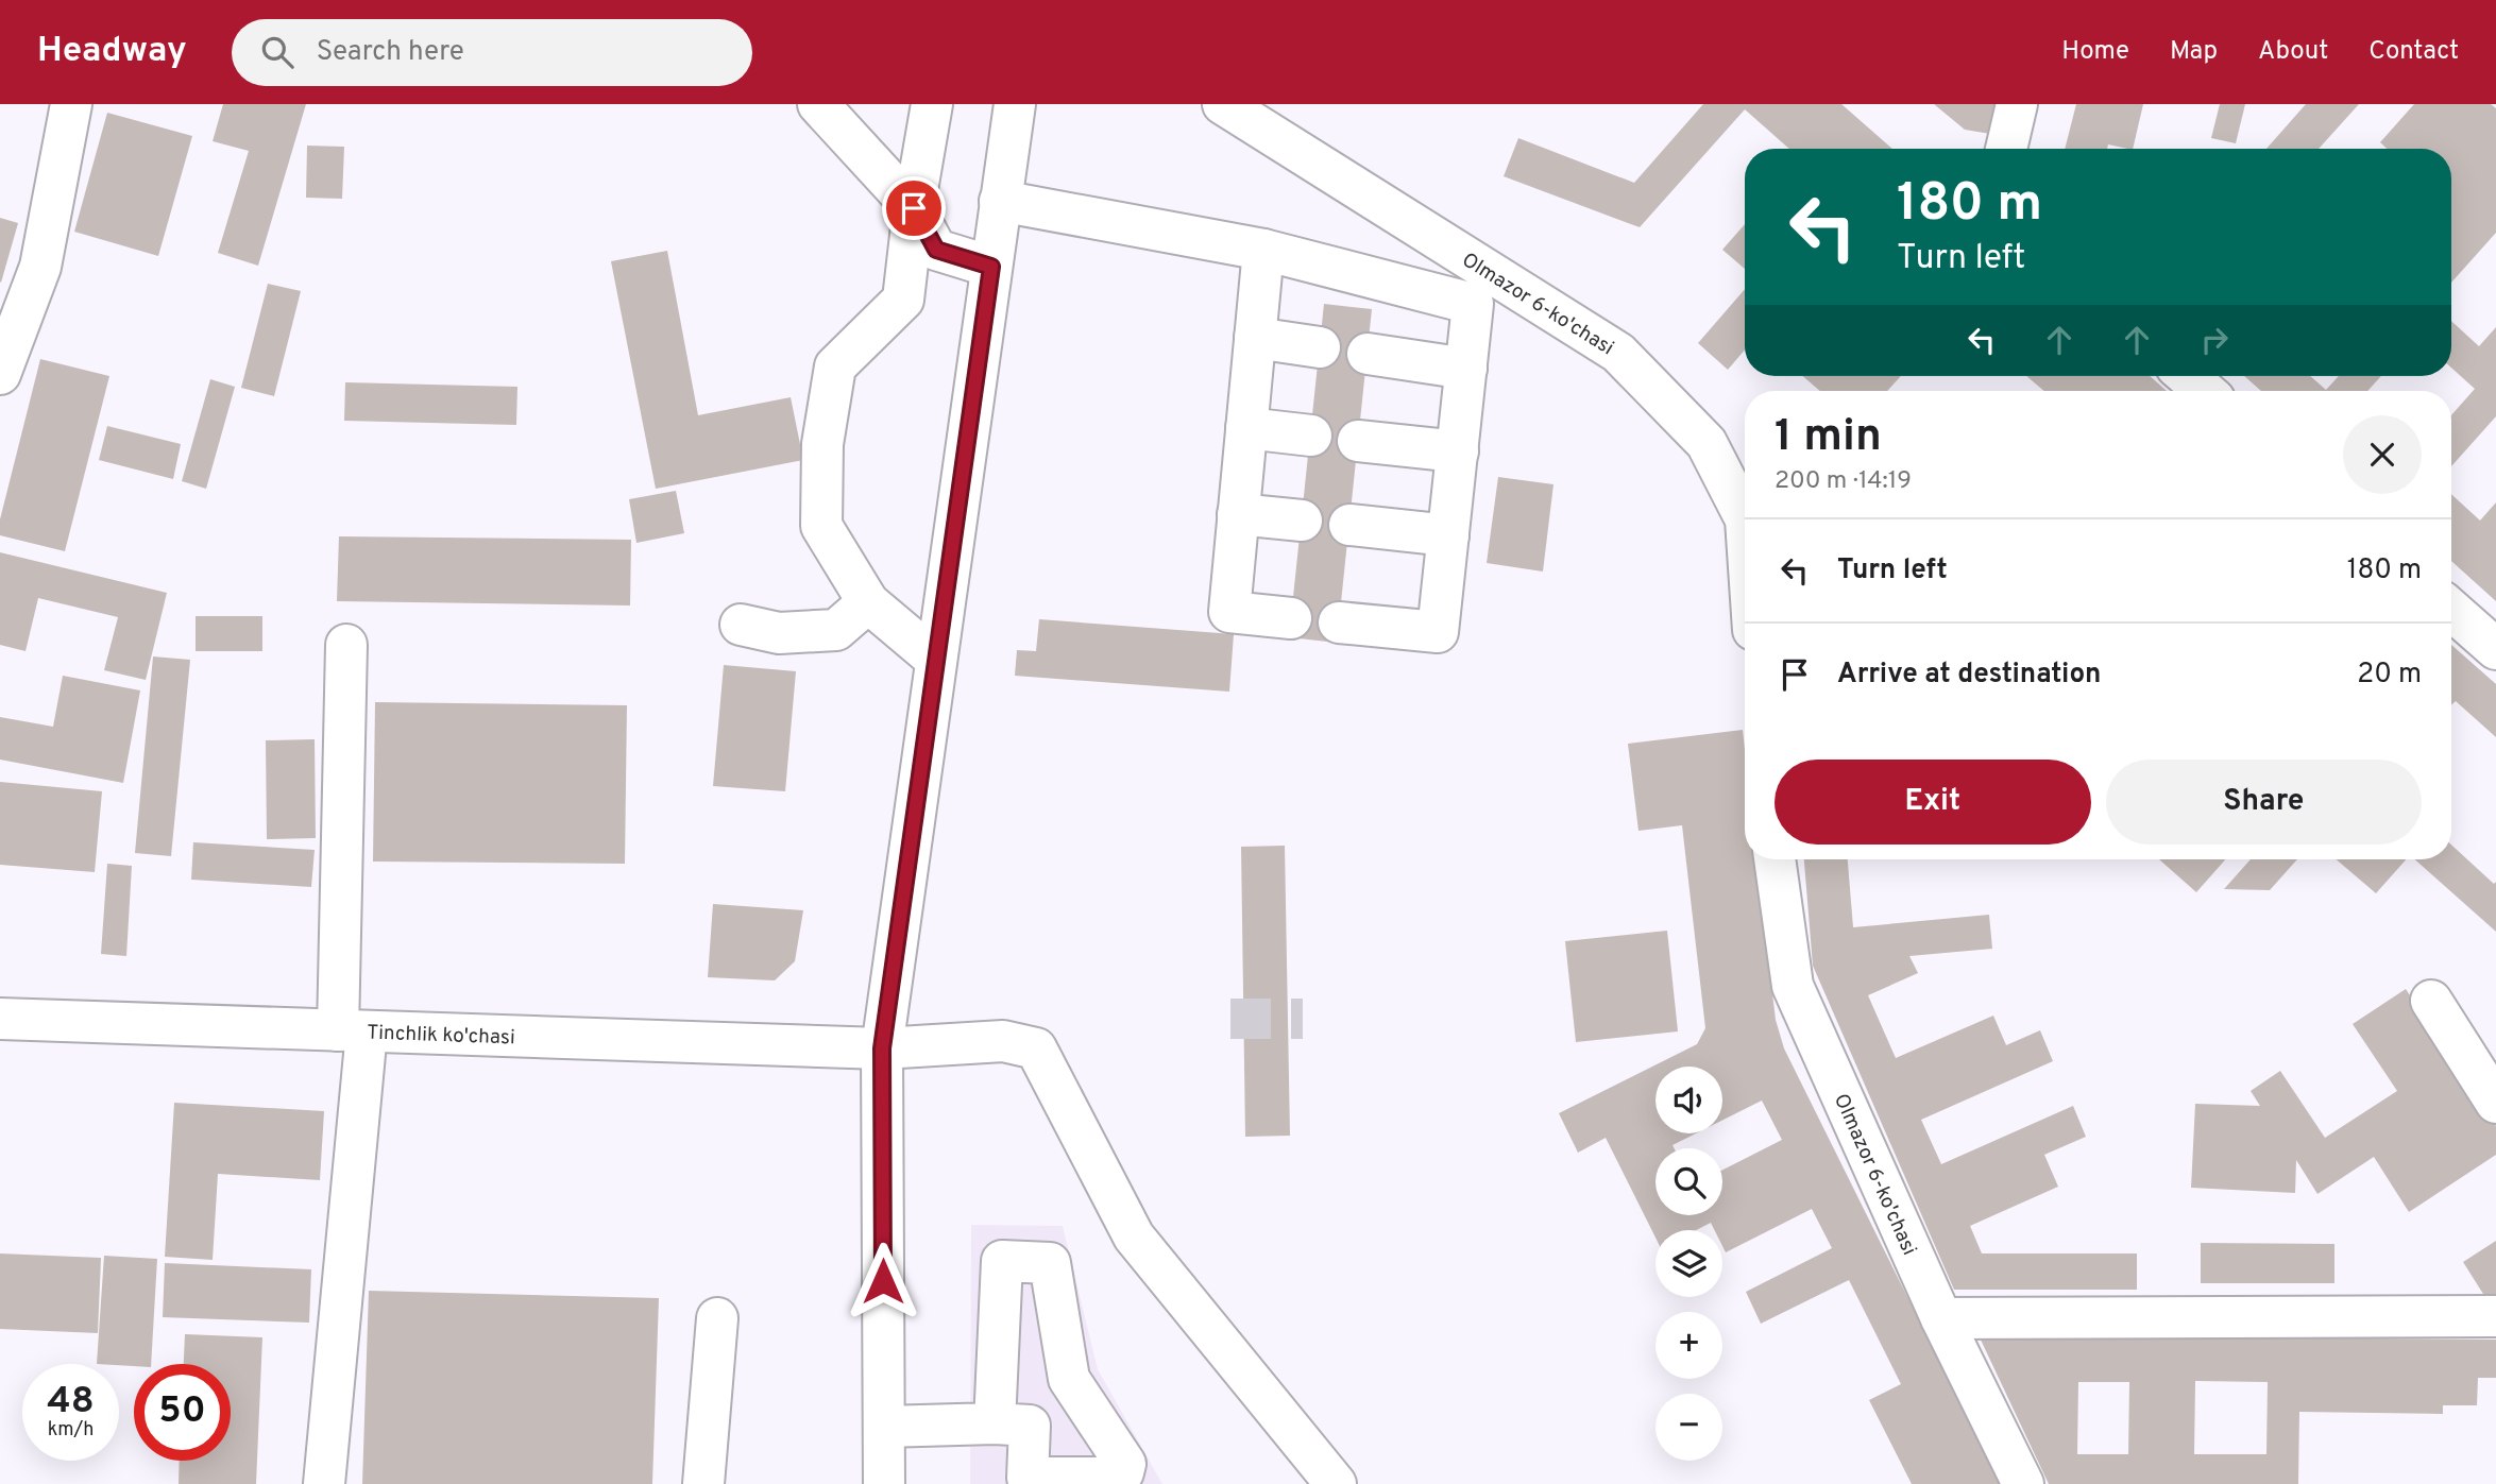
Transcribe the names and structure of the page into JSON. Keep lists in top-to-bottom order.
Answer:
{
  "streets": {
    "street": ["Olmazor 6-ko'chasi", "Tinchlik ko'chasi"]
  },
  "page": {
    "header": "Headway",
    "search": "Search here",
    "nav": [
      "Home",
      "Map",
      "About",
      "Contact"
    ],
    "turn": ["180 m", "Turn left"],
    "heading": ["1 min", "200 m · 14:19"],
    "list": [
      {
        "name": "Turn left",
        "value": "180 m"
      },
      {
        "name": "Arrive at destination",
        "value": "20 m"
      }
    ],
    "buttons": ["Exit", "Share"],
    "map_buttons": ["+", "−"],
    "speed": "48 km/h",
    "limit": "50"
  }
}
